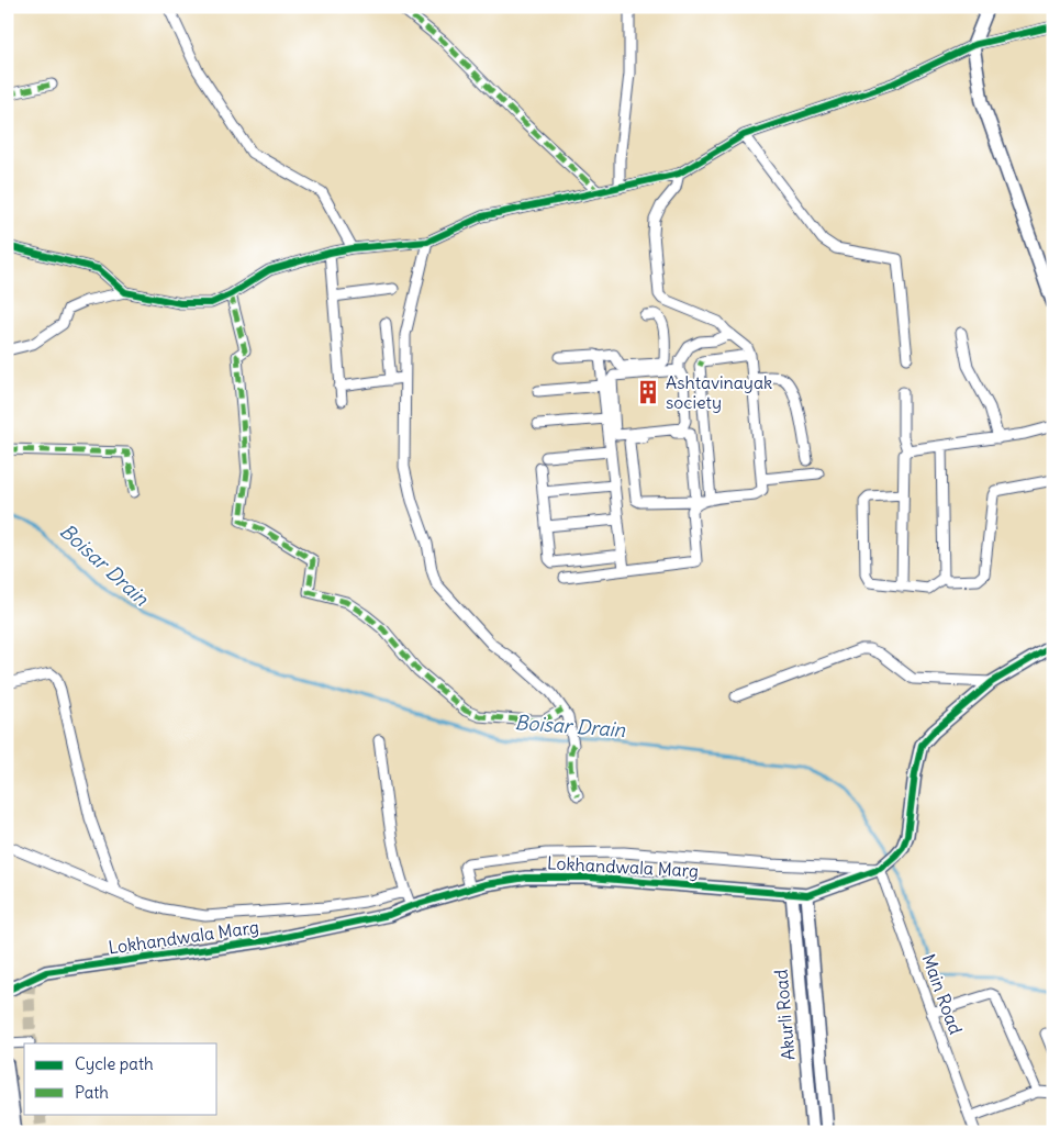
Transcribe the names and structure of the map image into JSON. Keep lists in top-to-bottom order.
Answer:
{
  "streets": {
    "street": ["Lokhandwala Marg", "Main Road", "Akurli Road"]
  },
  "crossings": [
    ["Lokhandwala Marg", "Main Road"],
    ["Lokhandwala Marg", "Akurli Road"]
  ],
  "water": ["Boisar Drain"],
  "places": {
    "building": ["Ashtavinayak society"]
  },
  "legend": ["Cycle path", "Path"]
}
